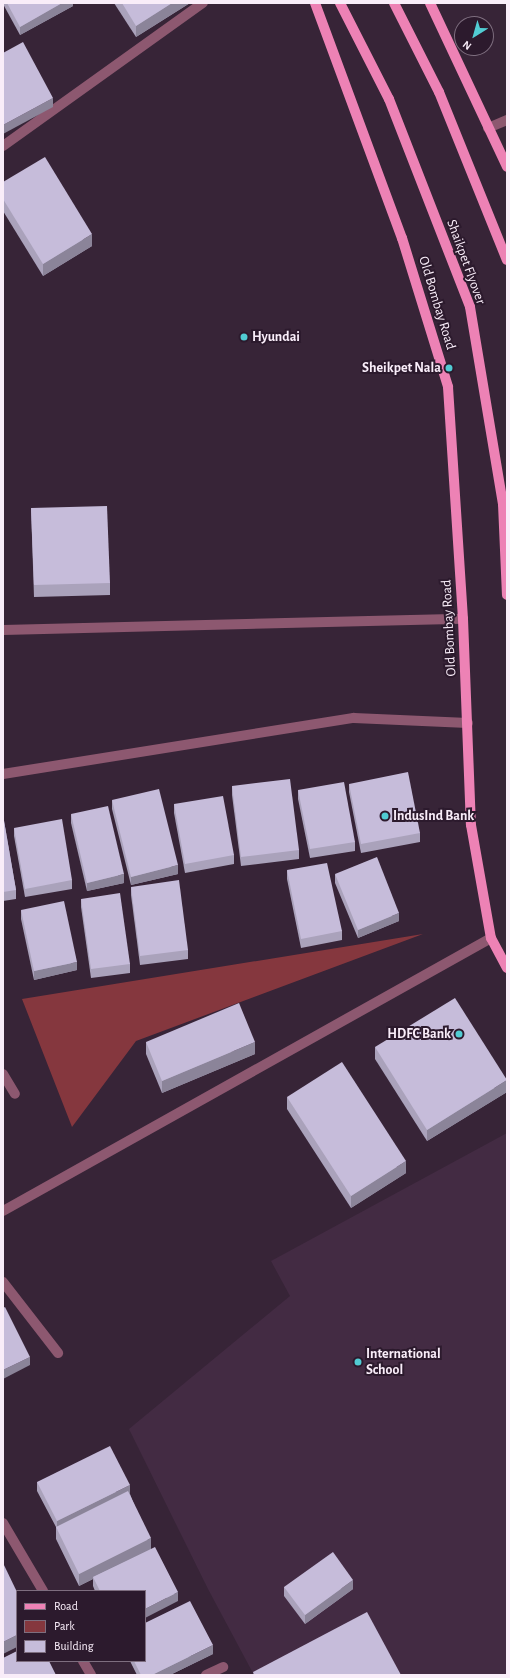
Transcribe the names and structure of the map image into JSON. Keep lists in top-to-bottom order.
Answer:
{
  "streets": {
    "main road": ["Shaikpet Flyover", "Old Bombay Road"]
  },
  "places": [
    "Hyundai",
    "Sheikpet Nala",
    "IndusInd Bank",
    "HDFC Bank",
    "International School"
  ],
  "legend": ["Road", "Park", "Building"],
  "north": "bottom left"
}
